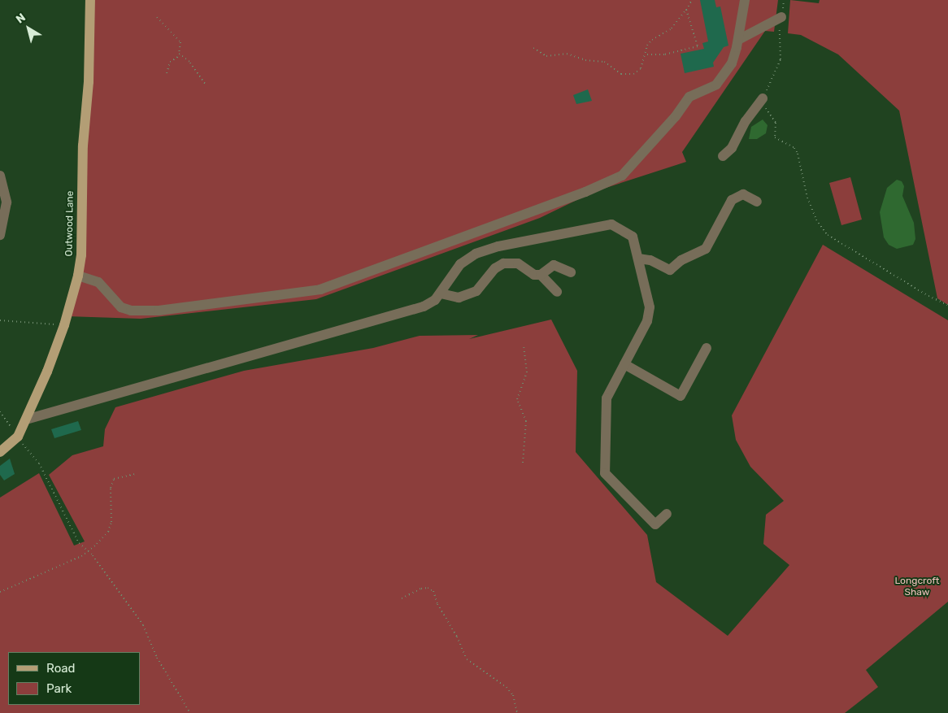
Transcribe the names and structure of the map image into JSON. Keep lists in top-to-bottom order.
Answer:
{
  "streets": {
    "main road": ["Outwood Lane"]
  },
  "parks": ["Longcroft Shaw"],
  "legend": ["Road", "Park"],
  "north": "top left"
}
